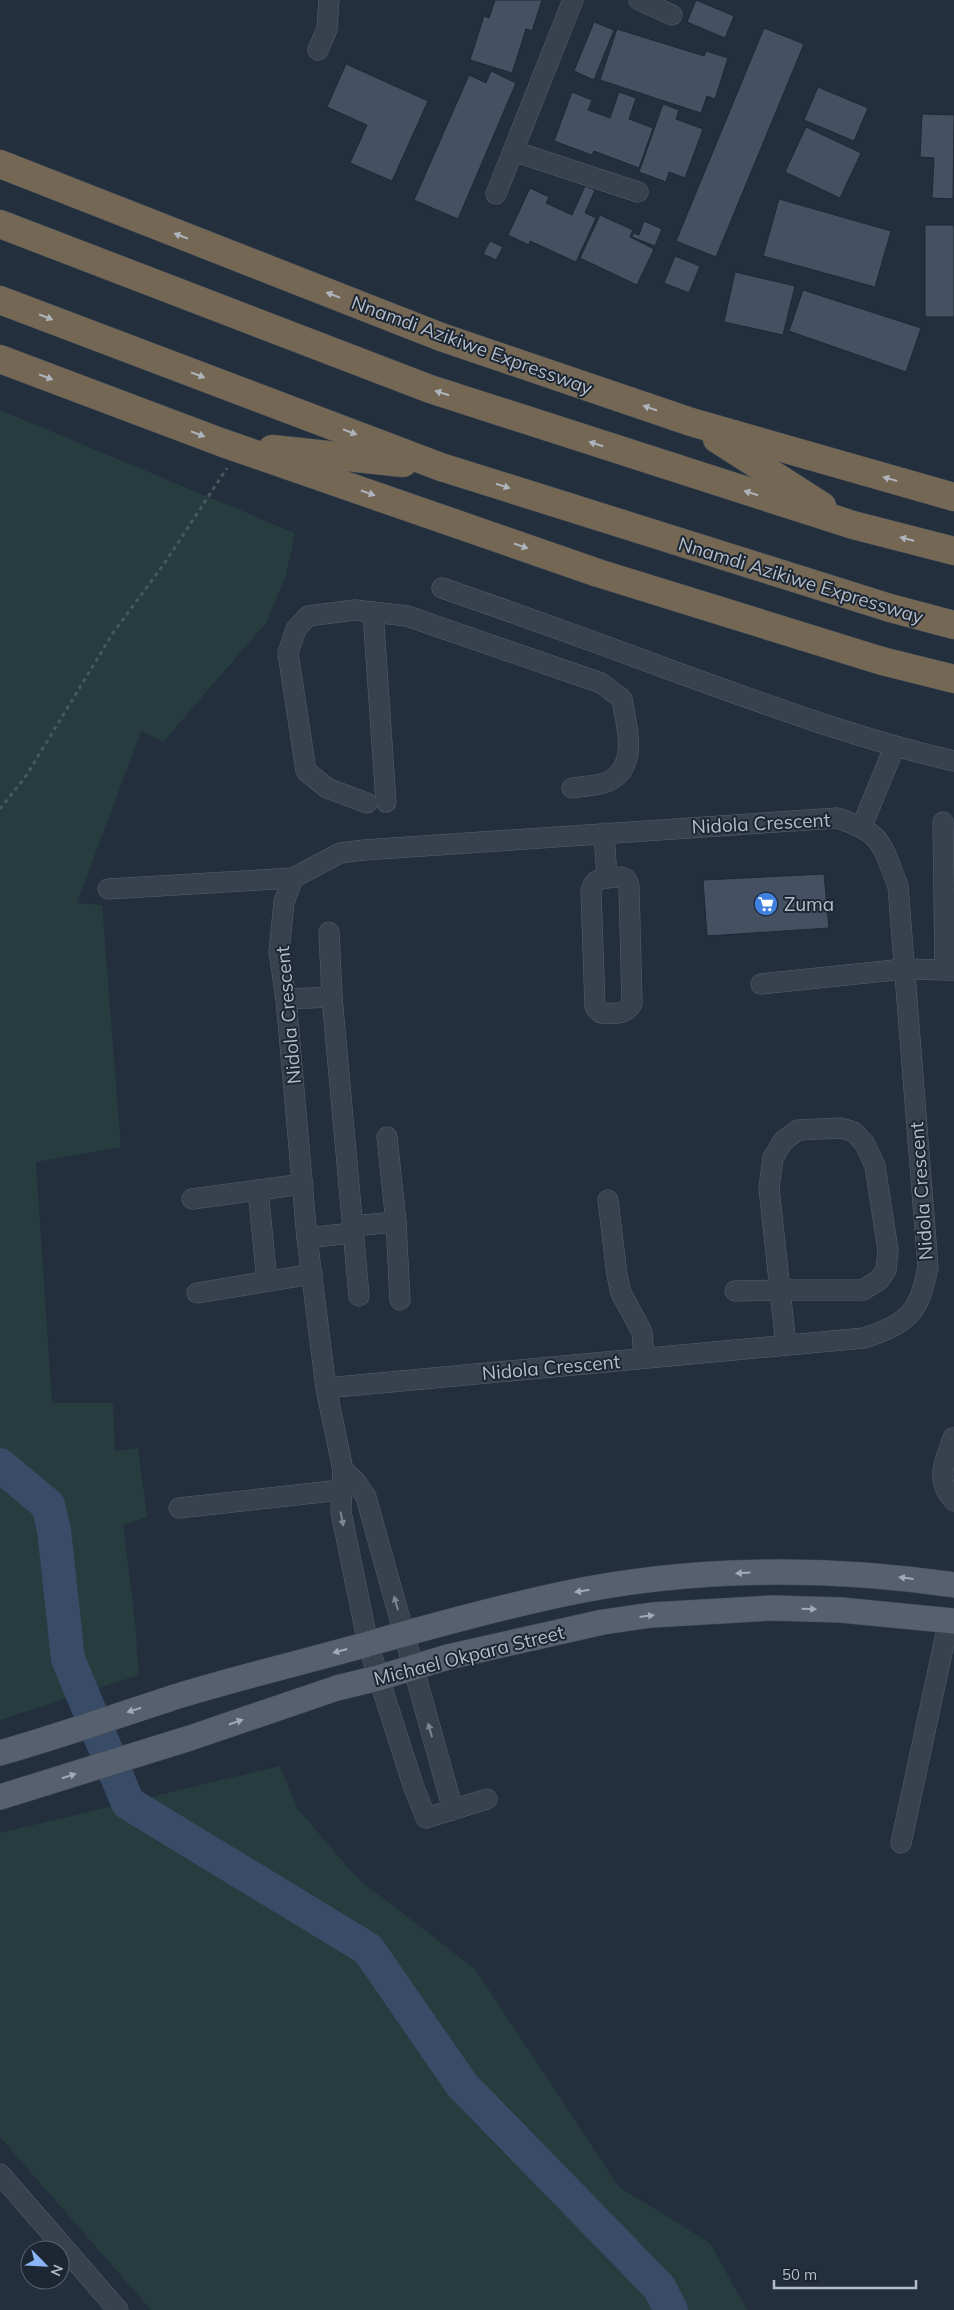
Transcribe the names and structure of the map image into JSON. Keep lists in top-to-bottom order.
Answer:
{
  "streets": {
    "highway": ["Nnamdi Azikiwe Expressway"],
    "main road": ["Michael Okpara Street"],
    "street": ["Nidola Crescent"]
  },
  "crossings": [
    ["Nidola Crescent", "Michael Okpara Street"]
  ],
  "places": {
    "supermarket": ["Zuma"]
  },
  "scale_bar": "50 m",
  "north": "bottom right"
}
